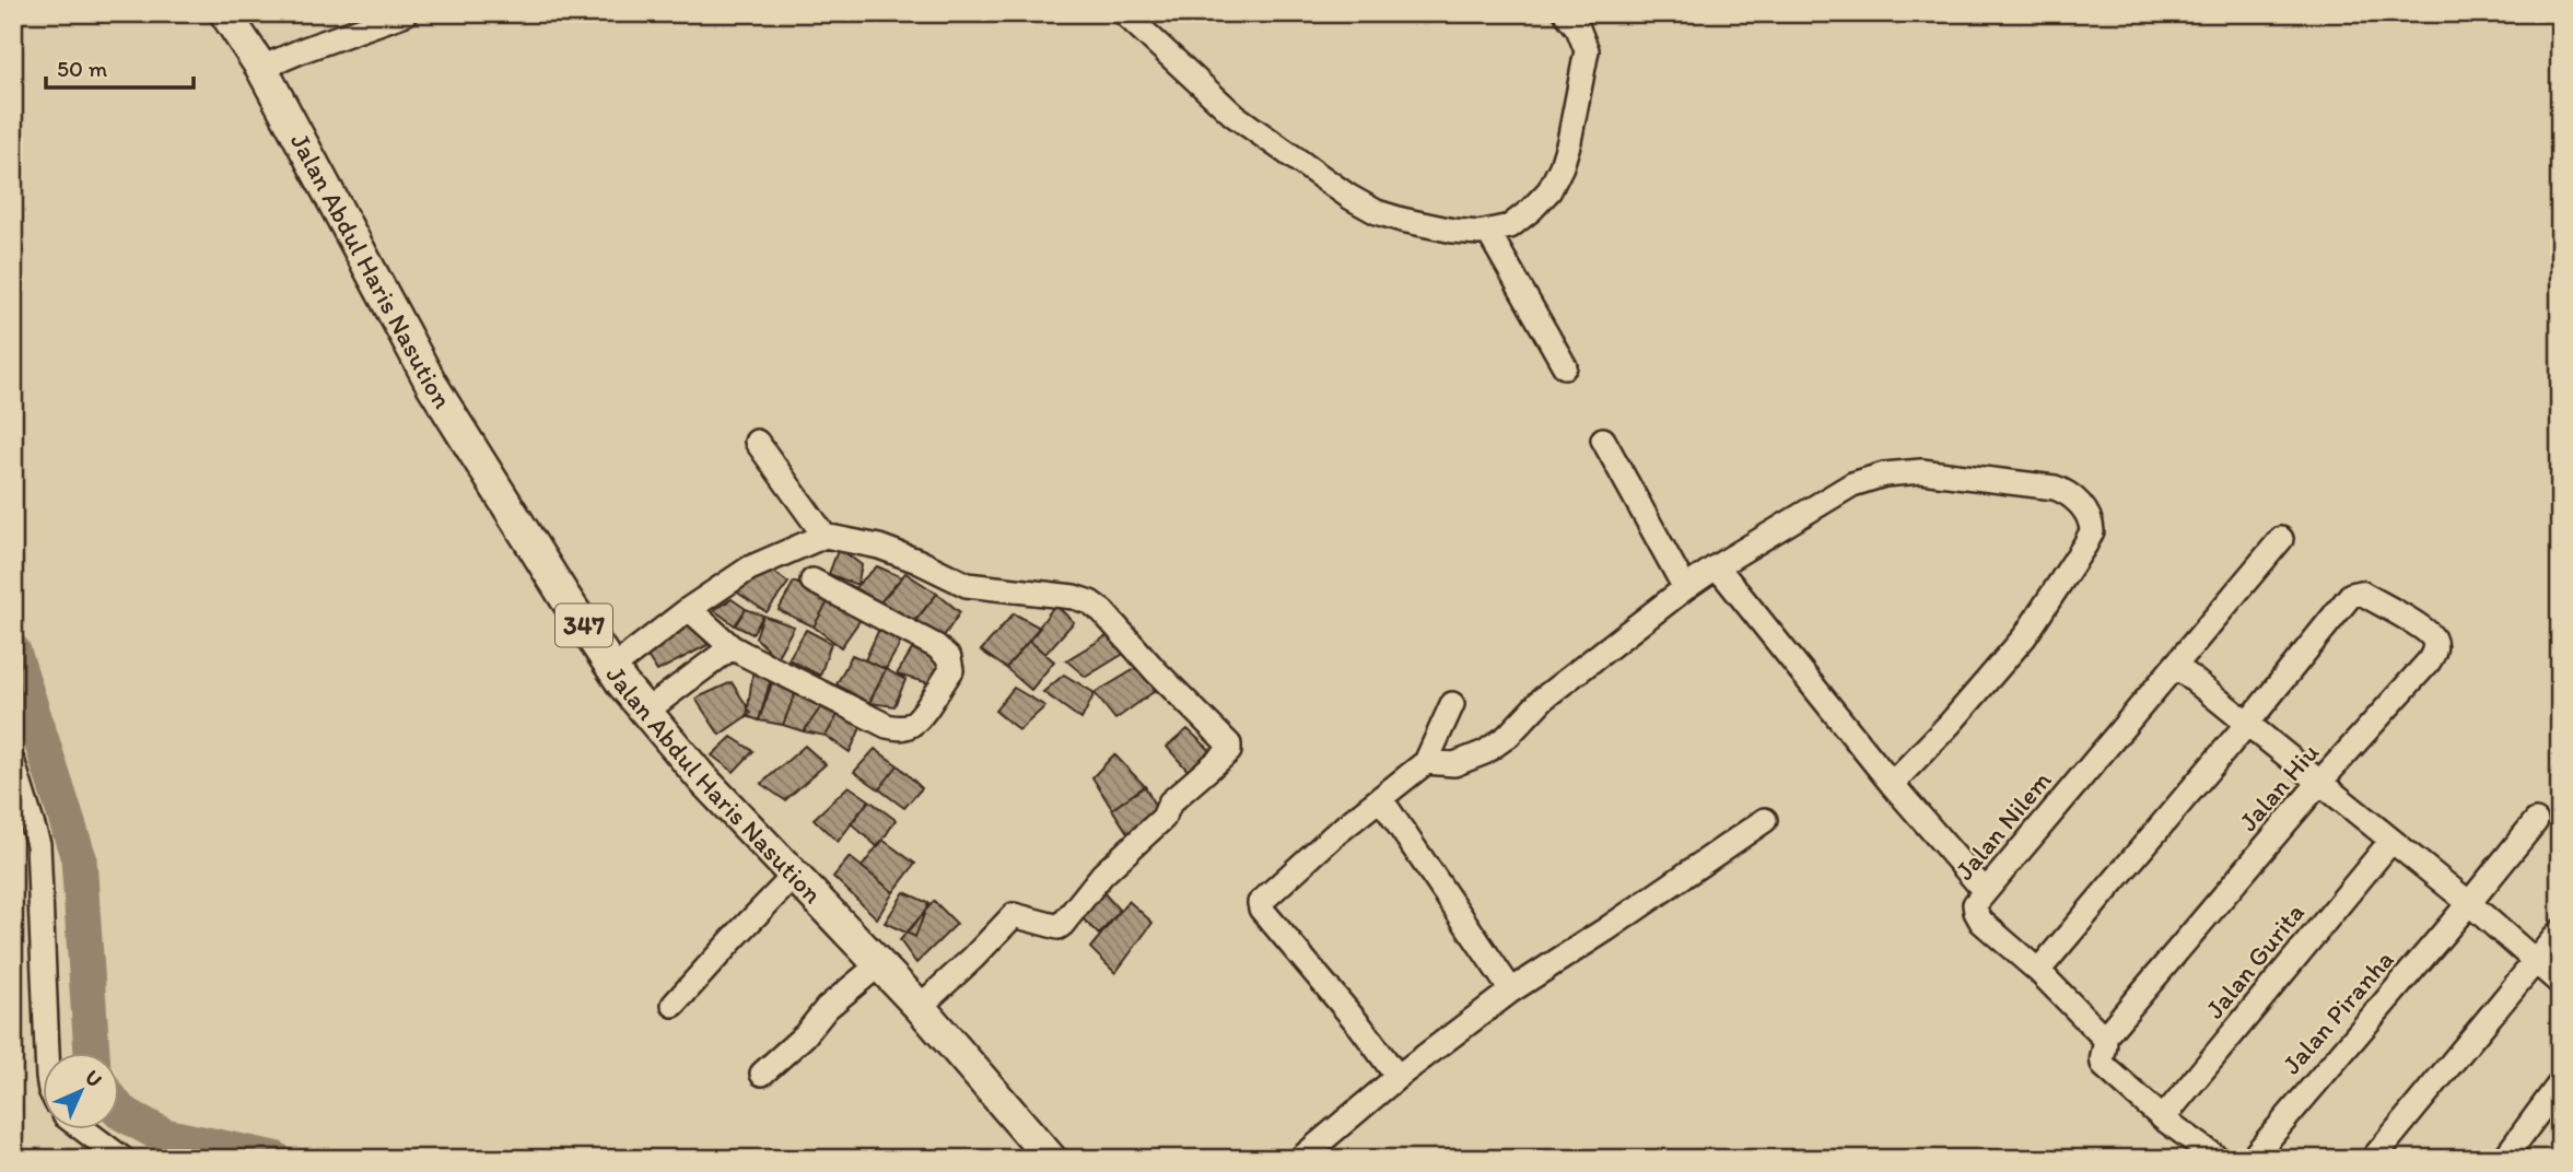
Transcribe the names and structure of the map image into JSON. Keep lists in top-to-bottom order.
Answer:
{
  "streets": {
    "main road": ["Jalan Abdul Haris Nasution", "347"],
    "street": [
      "Jalan Hiu",
      "Jalan Nilem",
      "Jalan Gurita",
      "Jalan Piranha"
    ]
  },
  "crossings": [
    ["Jalan Hiu", "Jalan Nilem"]
  ],
  "scale_bar": "50 m",
  "north": "top right"
}
